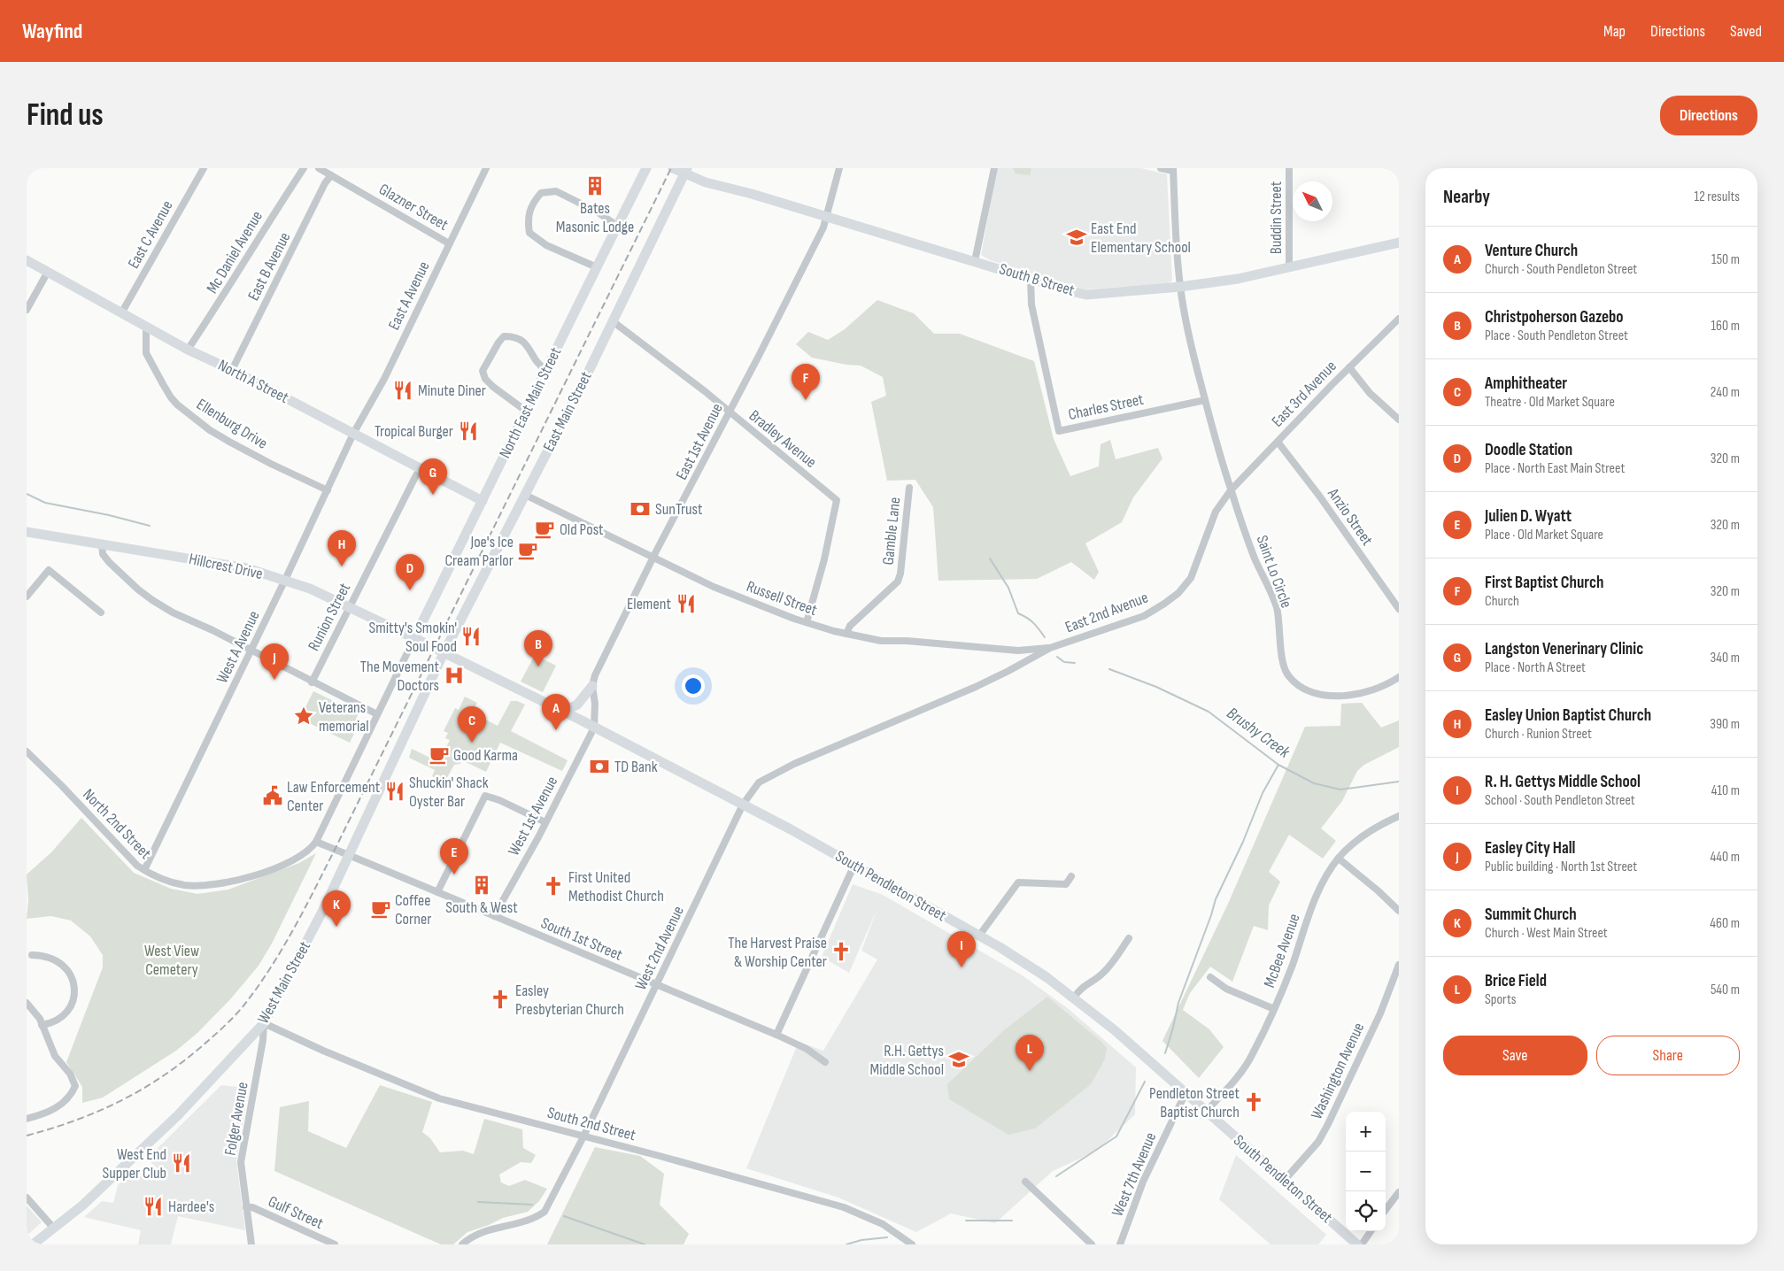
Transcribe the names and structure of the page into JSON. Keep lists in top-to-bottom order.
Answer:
{
  "streets": {
    "main road": [
      "South B Street",
      "North A Street",
      "North East Main Street",
      "East Main Street",
      "Hillcrest Drive",
      "South Pendleton Street",
      "West Main Street"
    ],
    "street": [
      "Glazner Street",
      "Buddin Street",
      "East C Avenue",
      "Mc Daniel Avenue",
      "East B Avenue",
      "East A Avenue",
      "East 3rd Avenue",
      "Charles Street",
      "Ellenburg Drive",
      "Bradley Avenue",
      "East 1st Avenue",
      "Anzio Street",
      "Gamble Lane",
      "Saint Lo Circle",
      "Russell Street",
      "East 2nd Avenue",
      "Runion Street",
      "West A Avenue",
      "West 1st Avenue",
      "North 2nd Street",
      "South 1st Street",
      "West 2nd Avenue",
      "McBee Avenue",
      "Washington Avenue",
      "Folger Avenue",
      "South 2nd Street",
      "West 7th Avenue",
      "Gulf Street"
    ]
  },
  "crossings": [
    ["Glazner Street", "East B Avenue"],
    ["Glazner Street", "East A Avenue"],
    ["Buddin Street", "South B Street"],
    ["East C Avenue", "North A Street"],
    ["Mc Daniel Avenue", "North A Street"],
    ["East B Avenue", "North A Street"],
    ["South B Street", "Charles Street"],
    ["South B Street", "East Main Street"],
    ["South B Street", "East 1st Avenue"],
    ["East A Avenue", "North A Street"],
    ["East A Avenue", "West A Avenue"],
    ["North A Street", "North East Main Street"],
    ["North A Street", "Ellenburg Drive"],
    ["North A Street", "Runion Street"],
    ["North A Street", "West A Avenue"],
    ["East 3rd Avenue", "Anzio Street"],
    ["East 3rd Avenue", "Saint Lo Circle"],
    ["East 3rd Avenue", "East 2nd Avenue"],
    ["North East Main Street", "Hillcrest Drive"],
    ["North East Main Street", "South Pendleton Street"],
    ["East Main Street", "Bradley Avenue"],
    ["East Main Street", "Russell Street"],
    ["East Main Street", "South Pendleton Street"],
    ["East Main Street", "West Main Street"],
    ["Ellenburg Drive", "West A Avenue"],
    ["Bradley Avenue", "East 1st Avenue"],
    ["Bradley Avenue", "Russell Street"],
    ["East 1st Avenue", "Russell Street"],
    ["East 1st Avenue", "West 1st Avenue"],
    ["East 1st Avenue", "South Pendleton Street"],
    ["Gamble Lane", "Russell Street"],
    ["Hillcrest Drive", "Runion Street"],
    ["Hillcrest Drive", "West A Avenue"],
    ["Hillcrest Drive", "South Pendleton Street"],
    ["Saint Lo Circle", "East 2nd Avenue"],
    ["Russell Street", "East 2nd Avenue"],
    ["East 2nd Avenue", "South Pendleton Street"],
    ["East 2nd Avenue", "West 2nd Avenue"],
    ["West A Avenue", "North 2nd Street"],
    ["West 1st Avenue", "South Pendleton Street"],
    ["West 1st Avenue", "South 1st Street"],
    ["South Pendleton Street", "West 2nd Avenue"],
    ["South Pendleton Street", "McBee Avenue"],
    ["South Pendleton Street", "West Main Street"],
    ["South Pendleton Street", "Washington Avenue"],
    ["South Pendleton Street", "West 7th Avenue"],
    ["South 1st Street", "West 2nd Avenue"],
    ["South 1st Street", "West Main Street"],
    ["West 2nd Avenue", "South 2nd Street"],
    ["West Main Street", "Folger Avenue"],
    ["West Main Street", "South 2nd Street"],
    ["Folger Avenue", "South 2nd Street"],
    ["Folger Avenue", "Gulf Street"]
  ],
  "water": ["Brushy Creek"],
  "parks": ["West View Cemetery"],
  "places": {
    "building": ["Bates Masonic Lodge", "South & West"],
    "school or university": ["East End Elementary School", "R.H. Gettys Middle School"],
    "restaurant": [
      "Minute Diner",
      "Tropical Burger",
      "Element",
      "Smitty's Smokin' Soul Food",
      "Shuckin' Shack Oyster Bar",
      "West End Supper Club",
      "Hardee's"
    ],
    "bank": ["SunTrust", "TD Bank"],
    "cafe": [
      "Old Post",
      "Joe's Ice Cream Parlor",
      "Good Karma",
      "Coffee Corner"
    ],
    "hospital": ["The Movement Doctors"],
    "place": ["Veterans memorial"],
    "public building": ["Law Enforcement Center"],
    "church": [
      "First United Methodist Church",
      "The Harvest Praise & Worship Center",
      "Easley Presbyterian Church",
      "Pendleton Street Baptist Church"
    ]
  },
  "north": "top left",
  "page": {
    "header": "Wayfind",
    "nav": ["Map", "Directions", "Saved"],
    "buttons": [
      "Directions",
      ["Save", "Share"]
    ],
    "title": "Find us",
    "heading": ["Nearby", "12 results"],
    "list": [
      {
        "mark": "A",
        "name": "Venture Church",
        "note": "Church · South Pendleton Street",
        "value": "150 m"
      },
      {
        "mark": "B",
        "name": "Christpoherson Gazebo",
        "note": "Place · South Pendleton Street",
        "value": "160 m"
      },
      {
        "mark": "C",
        "name": "Amphitheater",
        "note": "Theatre · Old Market Square",
        "value": "240 m"
      },
      {
        "mark": "D",
        "name": "Doodle Station",
        "note": "Place · North East Main Street",
        "value": "320 m"
      },
      {
        "mark": "E",
        "name": "Julien D. Wyatt",
        "note": "Place · Old Market Square",
        "value": "320 m"
      },
      {
        "mark": "F",
        "name": "First Baptist Church",
        "note": "Church",
        "value": "320 m"
      },
      {
        "mark": "G",
        "name": "Langston Venerinary Clinic",
        "note": "Place · North A Street",
        "value": "340 m"
      },
      {
        "mark": "H",
        "name": "Easley Union Baptist Church",
        "note": "Church · Runion Street",
        "value": "390 m"
      },
      {
        "mark": "I",
        "name": "R. H. Gettys Middle School",
        "note": "School · South Pendleton Street",
        "value": "410 m"
      },
      {
        "mark": "J",
        "name": "Easley City Hall",
        "note": "Public building · North 1st Street",
        "value": "440 m"
      },
      {
        "mark": "K",
        "name": "Summit Church",
        "note": "Church · West Main Street",
        "value": "460 m"
      },
      {
        "mark": "L",
        "name": "Brice Field",
        "note": "Sports",
        "value": "540 m"
      }
    ],
    "pins": [
      "F",
      "G",
      "H",
      "D",
      "B",
      "J",
      "A",
      "C",
      "E",
      "K",
      "I",
      "L"
    ],
    "map_buttons": ["+", "−"]
  }
}
